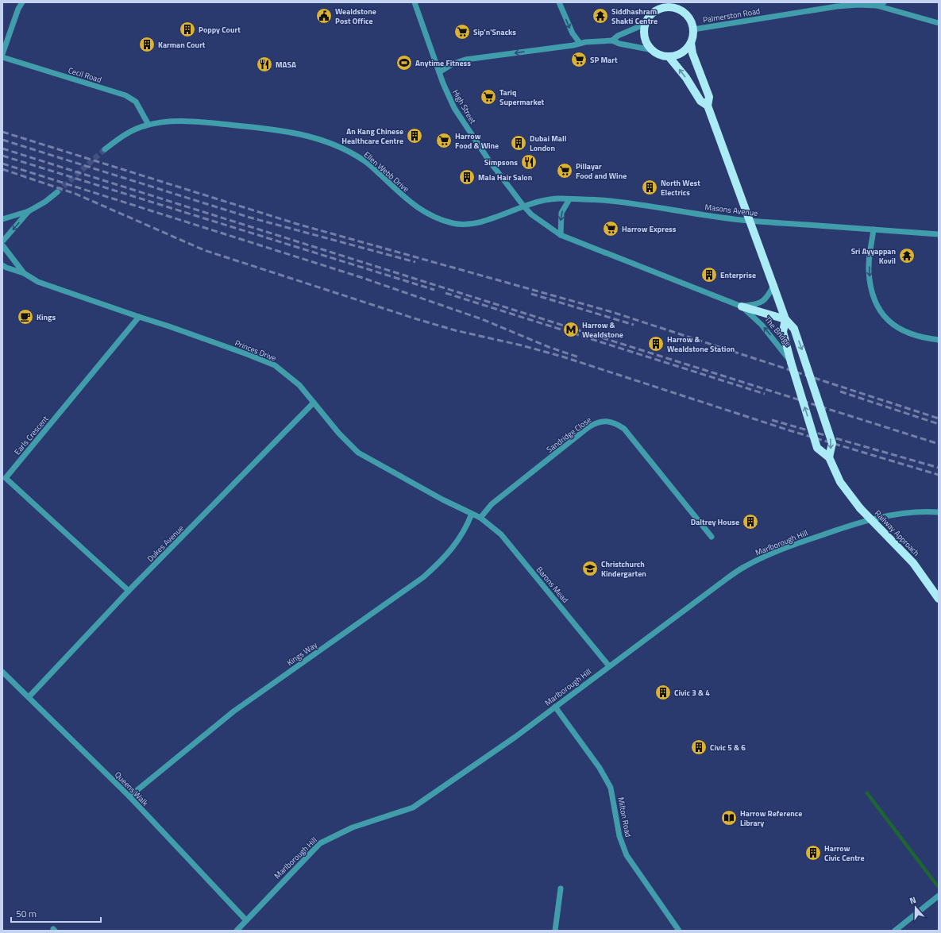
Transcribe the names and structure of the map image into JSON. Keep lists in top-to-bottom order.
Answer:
{
  "streets": {
    "main road": ["The Bridge", "Railway Approach"],
    "street": [
      "Palmerston Road",
      "Cecil Road",
      "High Street",
      "Ellen Webb Drive",
      "Masons Avenue",
      "Princes Drive",
      "Sandridge Close",
      "Earls Crescent",
      "Marlborough Hill",
      "Dukes Avenue",
      "Barons Mead",
      "Kings Way",
      "Queens Walk",
      "Milton Road"
    ]
  },
  "crossings": [
    ["Cecil Road", "Ellen Webb Drive"],
    ["High Street", "Ellen Webb Drive"],
    ["High Street", "Masons Avenue"],
    ["High Street", "The Bridge"],
    ["Ellen Webb Drive", "Masons Avenue"],
    ["Ellen Webb Drive", "The Bridge"],
    ["Masons Avenue", "The Bridge"],
    ["The Bridge", "Railway Approach"],
    ["Princes Drive", "Sandridge Close"],
    ["Princes Drive", "Earls Crescent"],
    ["Princes Drive", "Dukes Avenue"],
    ["Princes Drive", "Barons Mead"],
    ["Princes Drive", "Kings Way"],
    ["Sandridge Close", "Barons Mead"],
    ["Earls Crescent", "Dukes Avenue"],
    ["Marlborough Hill", "Barons Mead"],
    ["Marlborough Hill", "Queens Walk"],
    ["Marlborough Hill", "Milton Road"],
    ["Dukes Avenue", "Queens Walk"],
    ["Kings Way", "Queens Walk"]
  ],
  "places": {
    "public building": ["Wealdstone Post Office"],
    "temple": ["Siddhashram Shakti Centre", "Sri Ayyappan Kovil"],
    "building": [
      "Poppy Court",
      "Karman Court",
      "An Kang Chinese Healthcare Centre",
      "Dubai Mall London",
      "Mala Hair Salon",
      "North West Electrics",
      "Enterprise",
      "Harrow & Wealdstone Station",
      "Daltrey House",
      "Civic 3 & 4",
      "Civic 5 & 6",
      "Harrow Civic Centre"
    ],
    "supermarket": [
      "Sip'n'Snacks",
      "SP Mart",
      "Tariq Supermarket",
      "Harrow Food & Wine",
      "Pillayar Food and Wine",
      "Harrow Express"
    ],
    "sports": ["Anytime Fitness"],
    "restaurant": ["MASA", "Simpsons"],
    "cafe": ["Kings"],
    "metro station": ["Harrow & Wealdstone"],
    "school or university": ["Christchurch Kindergarten"],
    "library": ["Harrow Reference Library"]
  },
  "scale_bar": "50 m",
  "north": "top"
}
